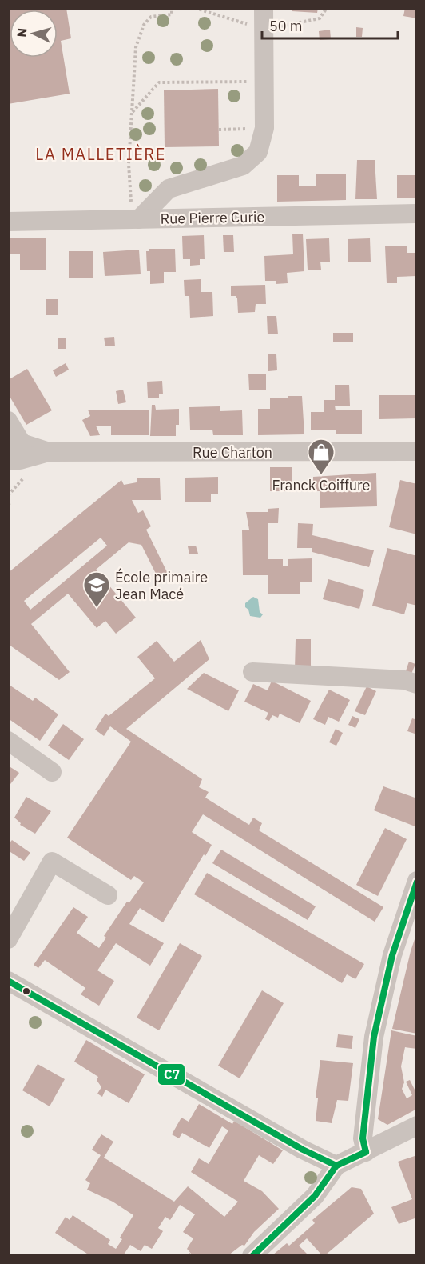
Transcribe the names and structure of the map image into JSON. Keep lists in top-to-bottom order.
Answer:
{
  "streets": {
    "street": ["Rue Pierre Curie", "Rue Charton"]
  },
  "districts": ["LA MALLETIÈRE"],
  "places": {
    "shop": ["Franck Coiffure"],
    "school or university": ["École primaire Jean Macé"]
  },
  "lines": ["transit line C7"],
  "scale_bar": "50 m",
  "north": "left"
}
